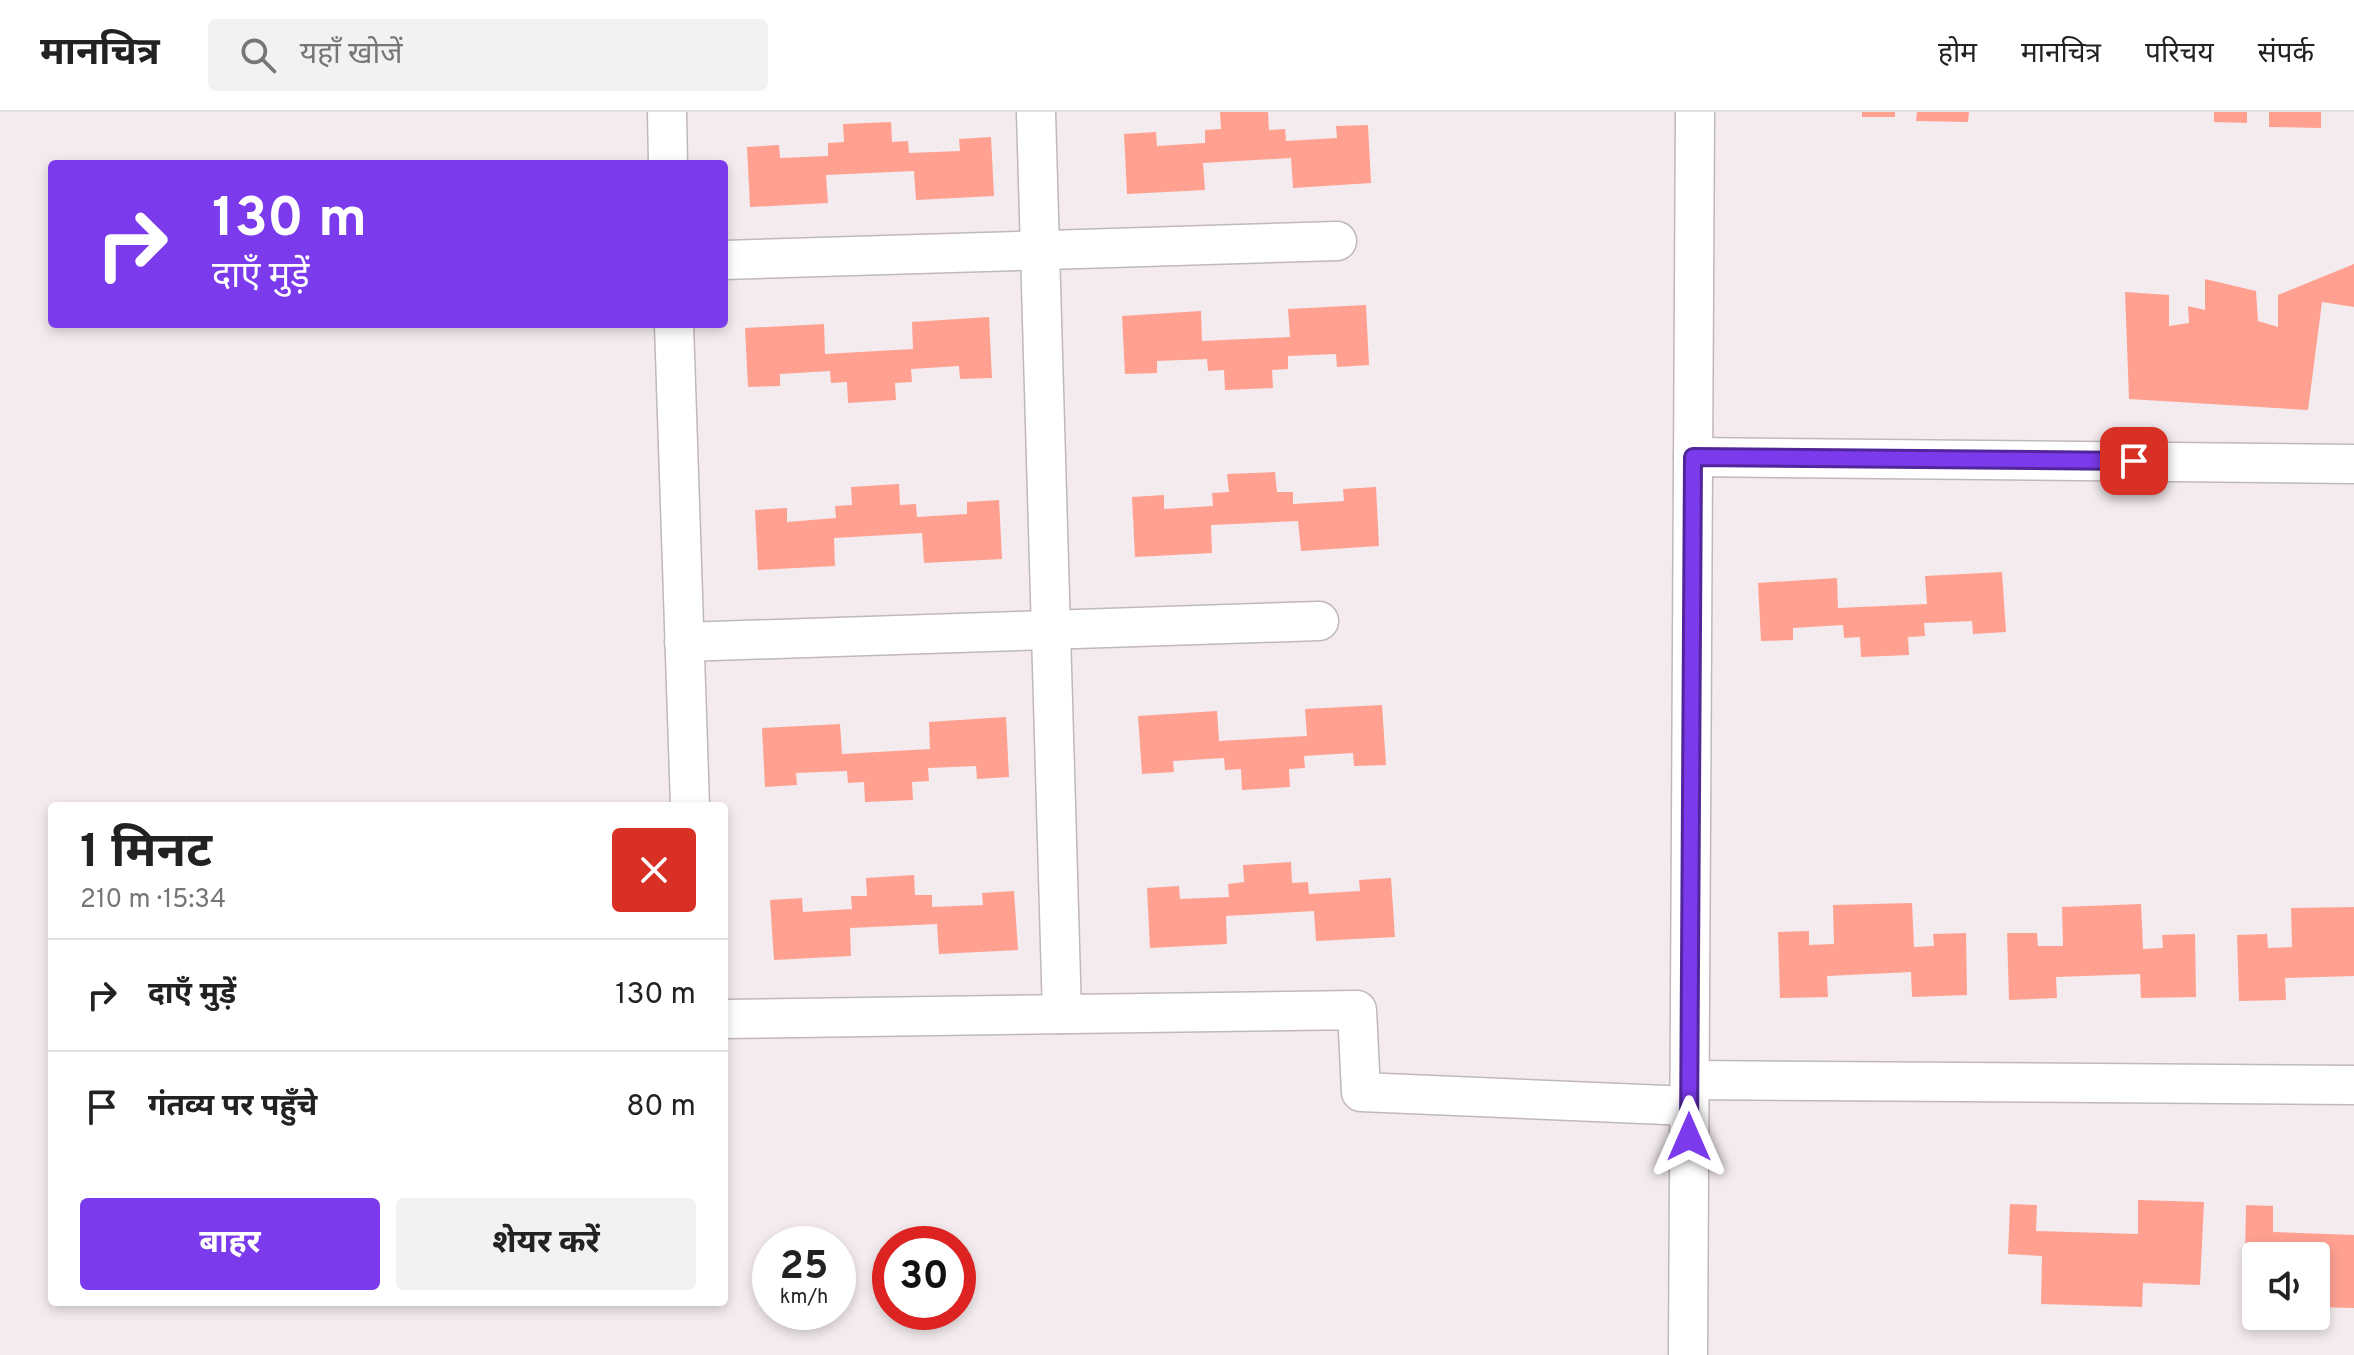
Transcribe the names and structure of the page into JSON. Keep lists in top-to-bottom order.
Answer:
{
  "page": {
    "header": "मानचित्र",
    "search": "यहाँ खोजें",
    "nav": [
      "होम",
      "मानचित्र",
      "परिचय",
      "संपर्क"
    ],
    "turn": ["130 m", "दाएँ मुड़ें"],
    "heading": ["1 मिनट", "210 m · 15:34"],
    "list": [
      {
        "name": "दाएँ मुड़ें",
        "value": "130 m"
      },
      {
        "name": "गंतव्य पर पहुँचे",
        "value": "80 m"
      }
    ],
    "buttons": ["बाहर", "शेयर करें"],
    "speed": "25 km/h",
    "limit": "30"
  }
}
